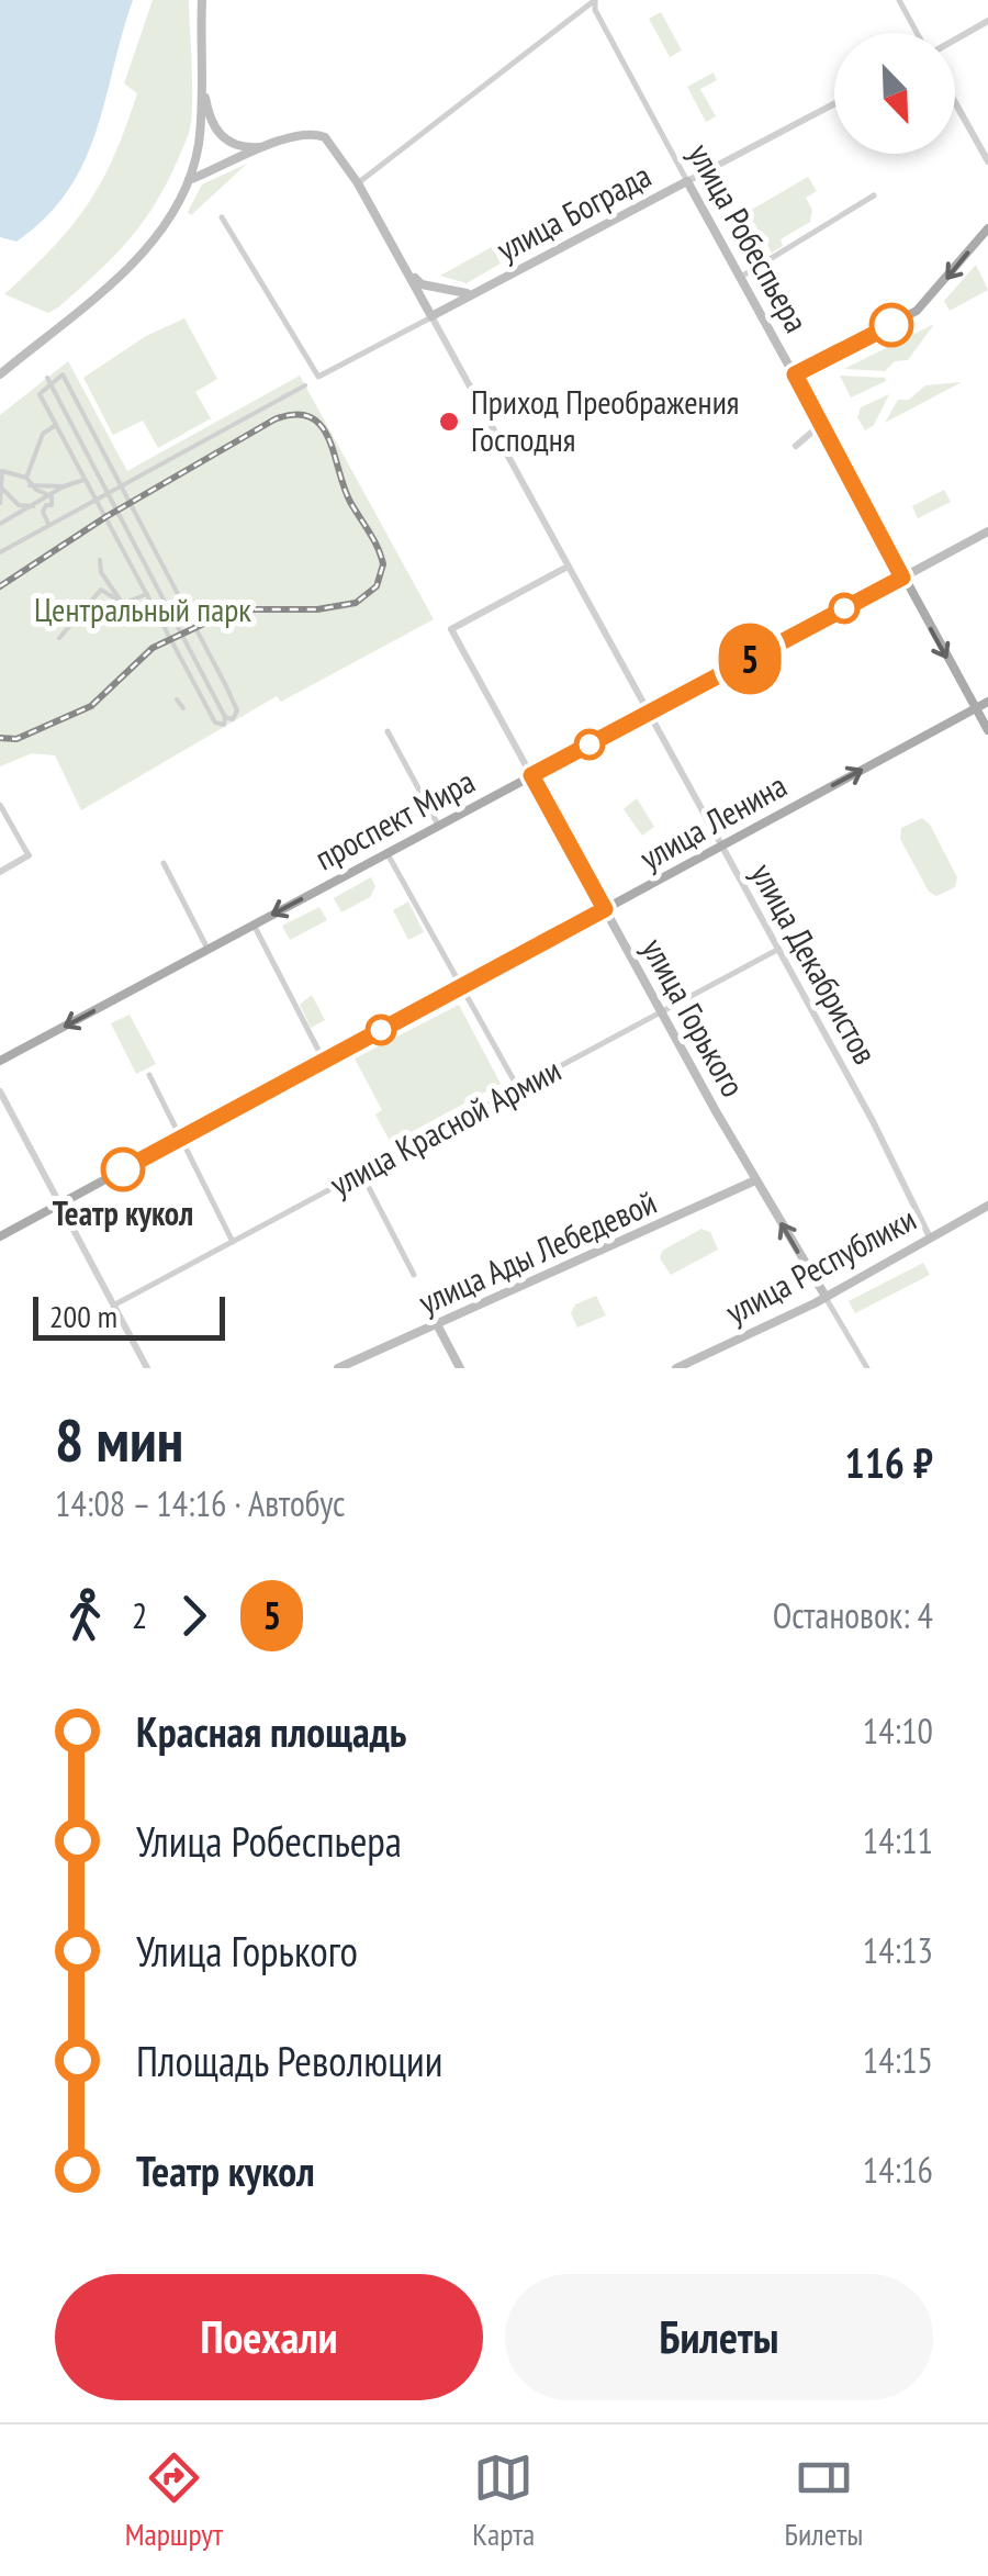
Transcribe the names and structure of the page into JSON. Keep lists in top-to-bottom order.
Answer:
{
  "streets": {
    "main road": [
      "улица Бограда",
      "улица Робеспьера",
      "проспект Мира",
      "улица Ленина",
      "улица Декабристов",
      "улица Горького",
      "улица Ады Лебедевой",
      "улица Республики"
    ],
    "street": ["улица Красной Армии"]
  },
  "crossings": [
    ["улица Бограда", "улица Робеспьера"],
    ["улица Бограда", "улица Декабристов"],
    ["улица Робеспьера", "проспект Мира"],
    ["улица Робеспьера", "улица Ленина"],
    ["проспект Мира", "улица Декабристов"],
    ["проспект Мира", "улица Горького"],
    ["улица Ленина", "улица Декабристов"],
    ["улица Ленина", "улица Горького"],
    ["улица Декабристов", "улица Горького"],
    ["улица Декабристов", "улица Красной Армии"],
    ["улица Декабристов", "улица Республики"],
    ["улица Горького", "улица Красной Армии"],
    ["улица Горького", "улица Ады Лебедевой"],
    ["улица Горького", "улица Республики"]
  ],
  "parks": ["Центральный парк"],
  "places": ["Приход Преображения Господня", "Театр кукол"],
  "lines": ["bus line 5"],
  "scale_bar": "200 m",
  "north": "bottom right",
  "page": {
    "on_map": "5",
    "scale": "200 m",
    "heading": ["8 мин", "14:08 – 14:16 · Автобус", "116 ₽"],
    "legs": ["2", "5", "Остановок: 4"],
    "list": [
      {
        "name": "Красная площадь",
        "value": "14:10"
      },
      {
        "name": "Улица Робеспьера",
        "value": "14:11"
      },
      {
        "name": "Улица Горького",
        "value": "14:13"
      },
      {
        "name": "Площадь Революции",
        "value": "14:15"
      },
      {
        "name": "Театр кукол",
        "value": "14:16"
      }
    ],
    "buttons": ["Поехали", "Билеты"],
    "tabs": ["Маршрут", "Карта", "Билеты"]
  }
}
